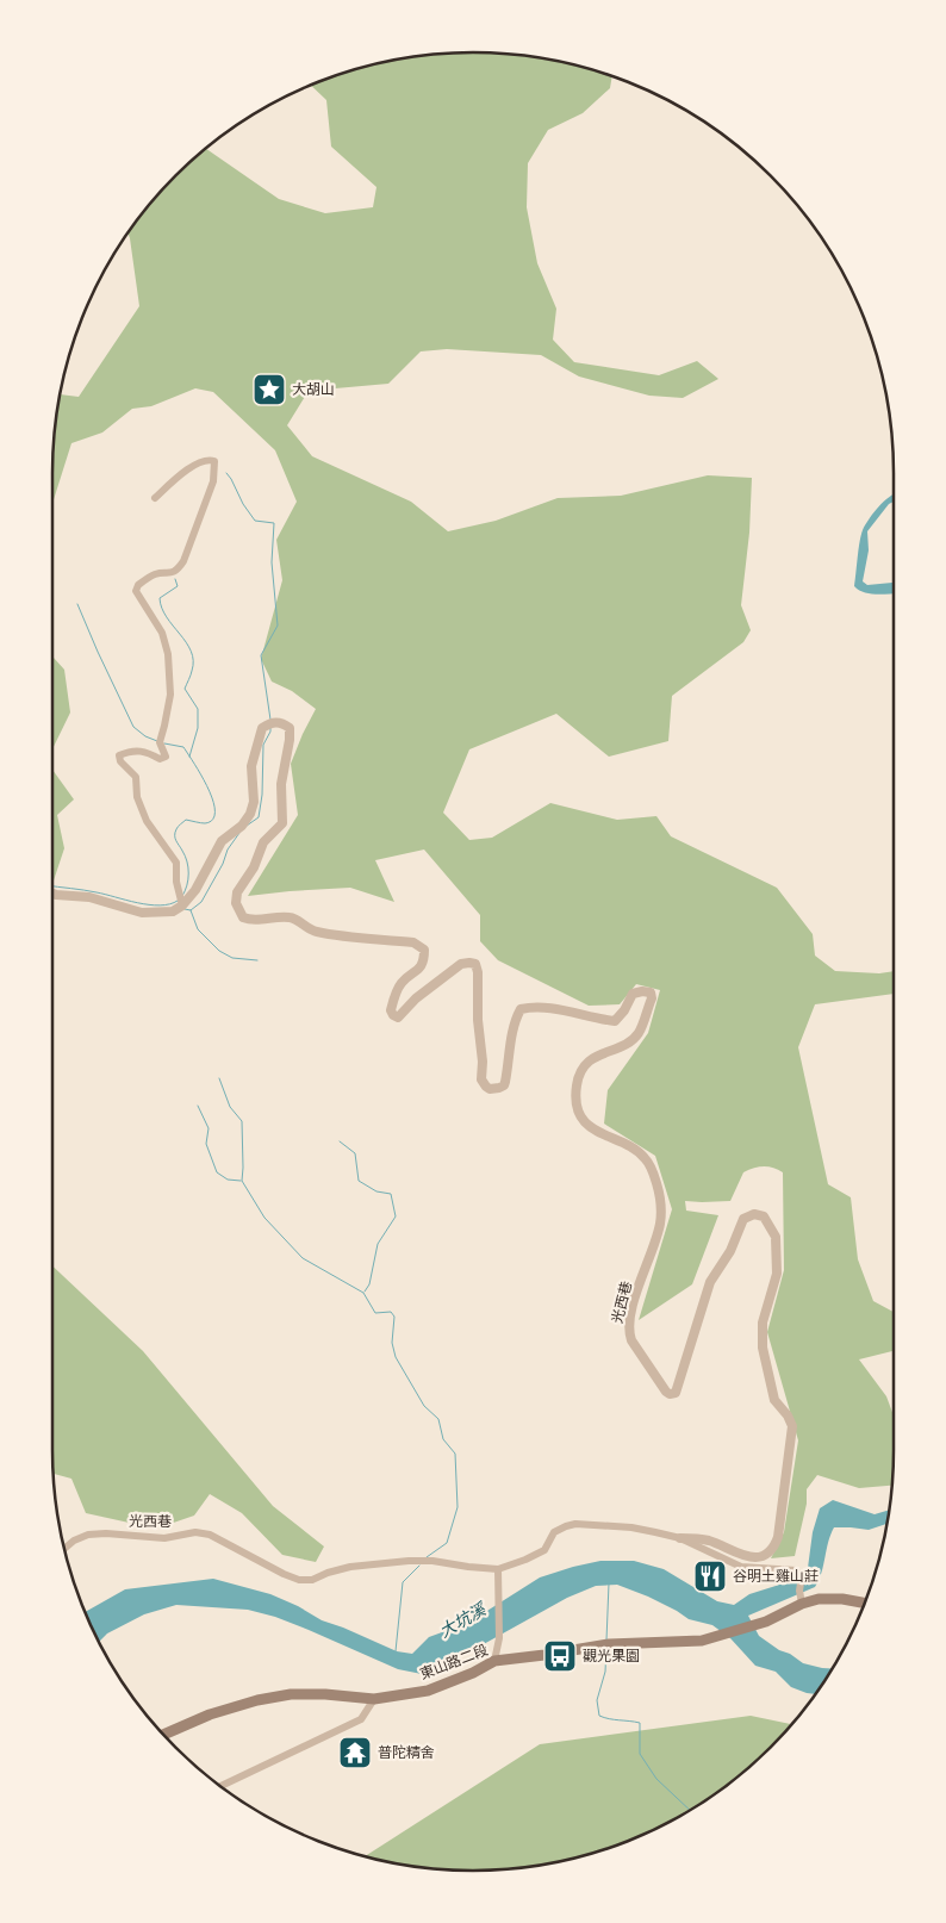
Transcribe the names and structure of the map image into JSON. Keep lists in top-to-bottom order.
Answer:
{
  "streets": {
    "main road": ["東山路二段"],
    "street": ["光西巷"]
  },
  "crossings": [
    ["光西巷", "東山路二段"]
  ],
  "water": ["大坑溪"],
  "places": {
    "place": ["大胡山"],
    "restaurant": ["谷明土雞山莊"],
    "bus stop": ["觀光果園"],
    "temple": ["普陀精舍"]
  }
}
